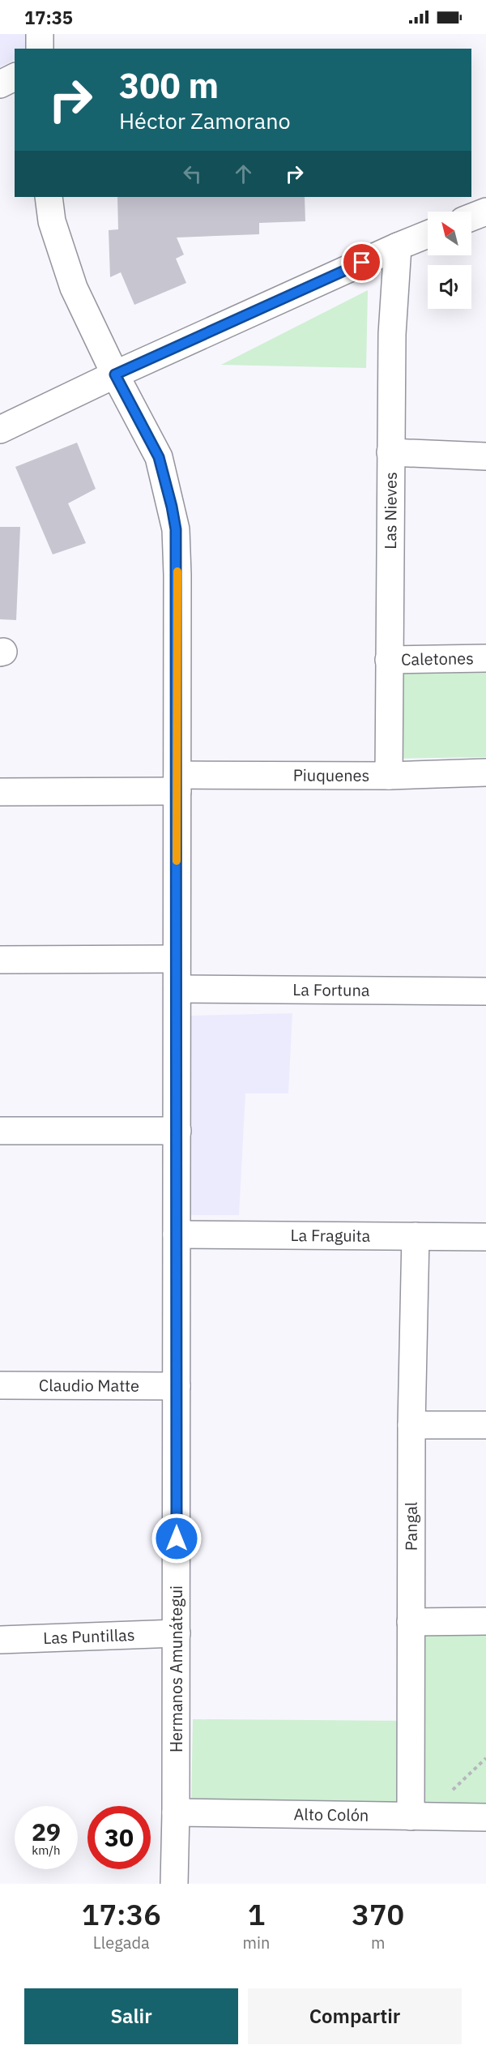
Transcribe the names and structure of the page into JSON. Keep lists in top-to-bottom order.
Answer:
{
  "streets": {
    "street": [
      "Las Nieves",
      "Caletones",
      "Piuquenes",
      "La Fortuna",
      "La Fraguita",
      "Claudio Matte",
      "Pangal",
      "Las Puntillas",
      "Hermanos Amunátegui",
      "Alto Colón"
    ]
  },
  "crossings": [
    ["Las Nieves", "Caletones"],
    ["Las Nieves", "Piuquenes"],
    ["Piuquenes", "Hermanos Amunátegui"],
    ["La Fortuna", "Hermanos Amunátegui"],
    ["La Fraguita", "Pangal"],
    ["La Fraguita", "Hermanos Amunátegui"],
    ["Claudio Matte", "Hermanos Amunátegui"],
    ["Pangal", "Alto Colón"],
    ["Las Puntillas", "Hermanos Amunátegui"],
    ["Hermanos Amunátegui", "Alto Colón"]
  ],
  "north": "top left",
  "page": {
    "status": "17:35",
    "turn": ["300 m", "Héctor Zamorano"],
    "speed": "29 km/h",
    "limit": "30",
    "eta": [
      "17:36",
      "Llegada",
      "1",
      "min",
      "370",
      "m"
    ],
    "buttons": ["Salir", "Compartir"]
  }
}
